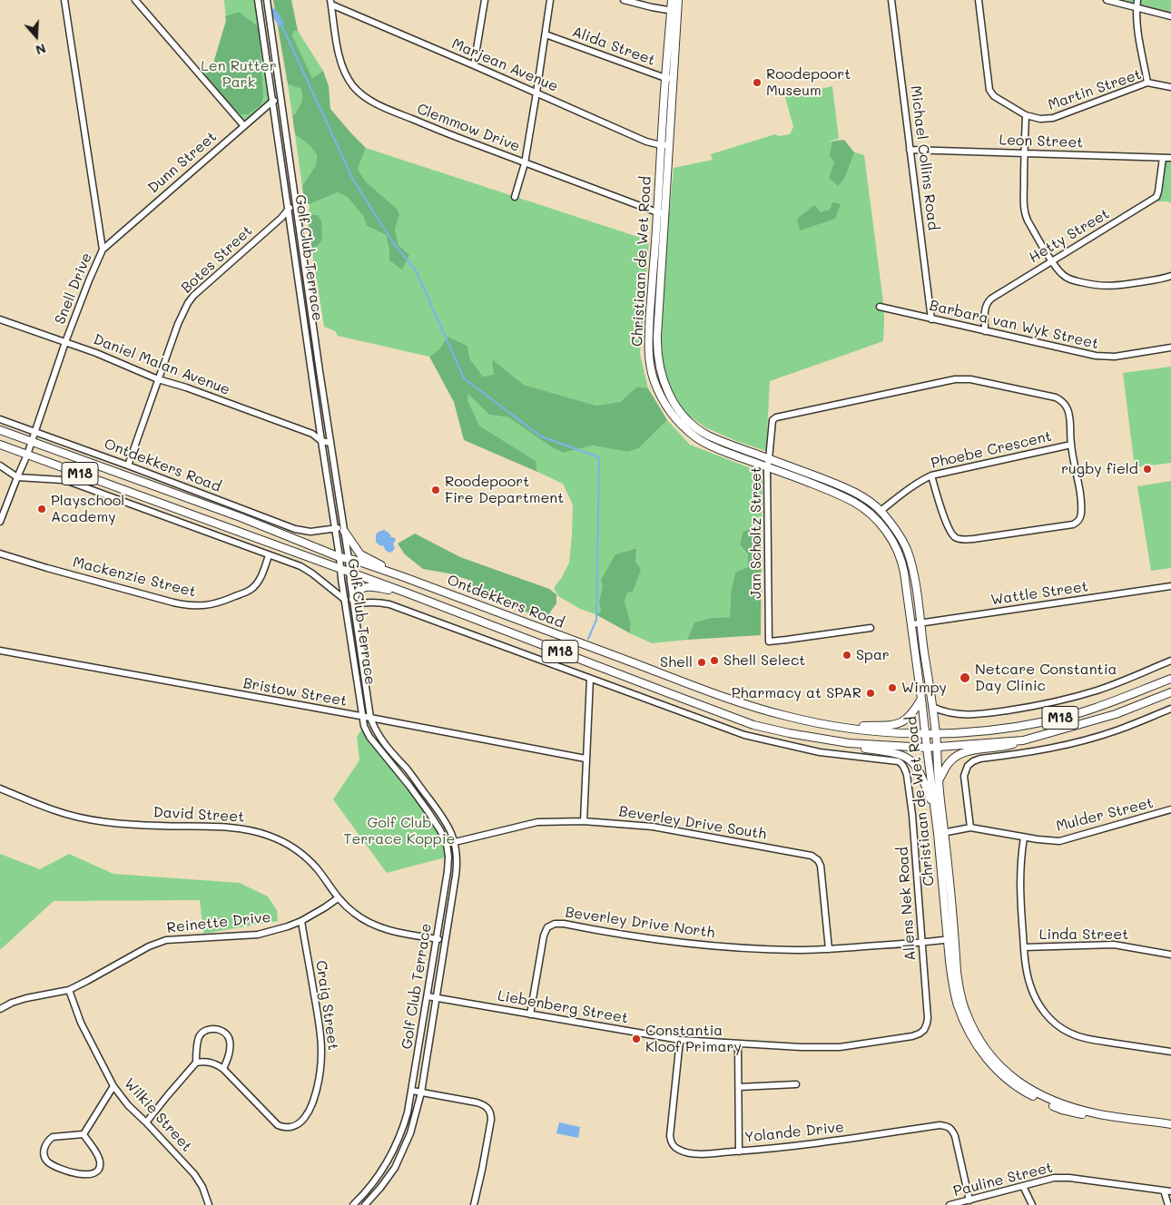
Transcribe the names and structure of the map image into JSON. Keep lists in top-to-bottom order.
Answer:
{
  "streets": {
    "main road": ["Christiaan de Wet Road", "Ontdekkers Road", "M18"],
    "street": [
      "Alida Street",
      "Marjean Avenue",
      "Martin Street",
      "Clemmow Drive",
      "Leon Street",
      "Michael Collins Road",
      "Dunn Street",
      "Hetty Street",
      "Golf Club Terrace",
      "Botes Street",
      "Snell Drive",
      "Barbara van Wyk Street",
      "Daniel Malan Avenue",
      "Phoebe Crescent",
      "Jan Scholtz Street",
      "Mackenzie Street",
      "Wattle Street",
      "Bristow Street",
      "David Street",
      "Mulder Street",
      "Beverley Drive South",
      "Allens Nek Road",
      "Reinette Drive",
      "Beverley Drive North",
      "Linda Street",
      "Craig Street",
      "Liebenberg Street",
      "Wilkie Street",
      "Yolande Drive",
      "Pauline Street"
    ]
  },
  "crossings": [
    ["Alida Street", "Christiaan de Wet Road"],
    ["Marjean Avenue", "Clemmow Drive"],
    ["Marjean Avenue", "Christiaan de Wet Road"],
    ["Clemmow Drive", "Christiaan de Wet Road"],
    ["Leon Street", "Michael Collins Road"],
    ["Leon Street", "Hetty Street"],
    ["Michael Collins Road", "Barbara van Wyk Street"],
    ["Dunn Street", "Golf Club Terrace"],
    ["Dunn Street", "Snell Drive"],
    ["Hetty Street", "Barbara van Wyk Street"],
    ["Golf Club Terrace", "Botes Street"],
    ["Golf Club Terrace", "Daniel Malan Avenue"],
    ["Golf Club Terrace", "Ontdekkers Road"],
    ["Golf Club Terrace", "Bristow Street"],
    ["Golf Club Terrace", "David Street"],
    ["Golf Club Terrace", "Beverley Drive South"],
    ["Golf Club Terrace", "Liebenberg Street"],
    ["Botes Street", "Daniel Malan Avenue"],
    ["Botes Street", "Ontdekkers Road"],
    ["Christiaan de Wet Road", "Phoebe Crescent"],
    ["Christiaan de Wet Road", "Ontdekkers Road"],
    ["Christiaan de Wet Road", "Jan Scholtz Street"],
    ["Christiaan de Wet Road", "Wattle Street"],
    ["Christiaan de Wet Road", "Mulder Street"],
    ["Christiaan de Wet Road", "Beverley Drive North"],
    ["Snell Drive", "Daniel Malan Avenue"],
    ["Snell Drive", "Ontdekkers Road"],
    ["Phoebe Crescent", "Jan Scholtz Street"],
    ["David Street", "Reinette Drive"],
    ["Beverley Drive South", "Beverley Drive North"],
    ["Allens Nek Road", "Beverley Drive North"],
    ["Allens Nek Road", "Liebenberg Street"],
    ["Reinette Drive", "Craig Street"],
    ["Reinette Drive", "Wilkie Street"],
    ["Beverley Drive North", "Liebenberg Street"],
    ["Liebenberg Street", "Yolande Drive"],
    ["Yolande Drive", "Pauline Street"]
  ],
  "parks": ["Len Rutter Park", "Golf Club Terrace Koppie"],
  "places": [
    "Roodepoort Museum",
    "rugby field",
    "Roodepoort Fire Department",
    "Playschool Academy",
    "Spar",
    "Shell Select",
    "Shell",
    "Netcare Constantia Day Clinic",
    "Wimpy",
    "Pharmacy at SPAR",
    "Constantia Kloof Primary"
  ],
  "north": "bottom"
}
